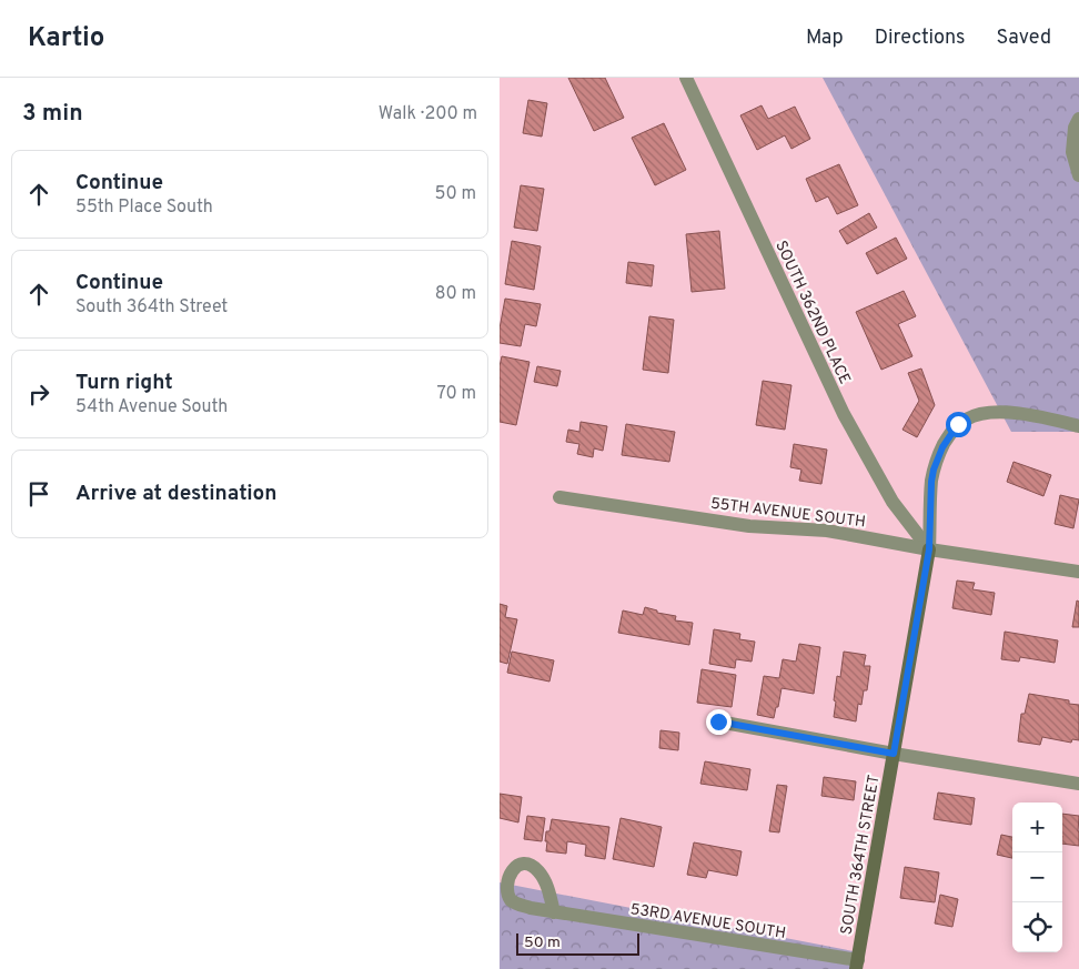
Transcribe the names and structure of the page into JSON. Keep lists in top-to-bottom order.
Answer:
{
  "streets": {
    "street": [
      "SOUTH 362ND PLACE",
      "55TH AVENUE SOUTH",
      "SOUTH 364TH STREET",
      "53RD AVENUE SOUTH"
    ]
  },
  "crossings": [
    ["SOUTH 362ND PLACE", "55TH AVENUE SOUTH"],
    ["SOUTH 362ND PLACE", "SOUTH 364TH STREET"],
    ["55TH AVENUE SOUTH", "SOUTH 364TH STREET"],
    ["SOUTH 364TH STREET", "53RD AVENUE SOUTH"]
  ],
  "scale_bar": "50 m",
  "page": {
    "header": "Kartio",
    "nav": ["Map", "Directions", "Saved"],
    "heading": ["3 min", "Walk · 200 m"],
    "list": [
      ["Continue", "55th Place South", "50 m"],
      ["Continue", "South 364th Street", "80 m"],
      ["Turn right", "54th Avenue South", "70 m"],
      "Arrive at destination"
    ],
    "map_buttons": ["+", "−"],
    "scale": "50 m"
  }
}
